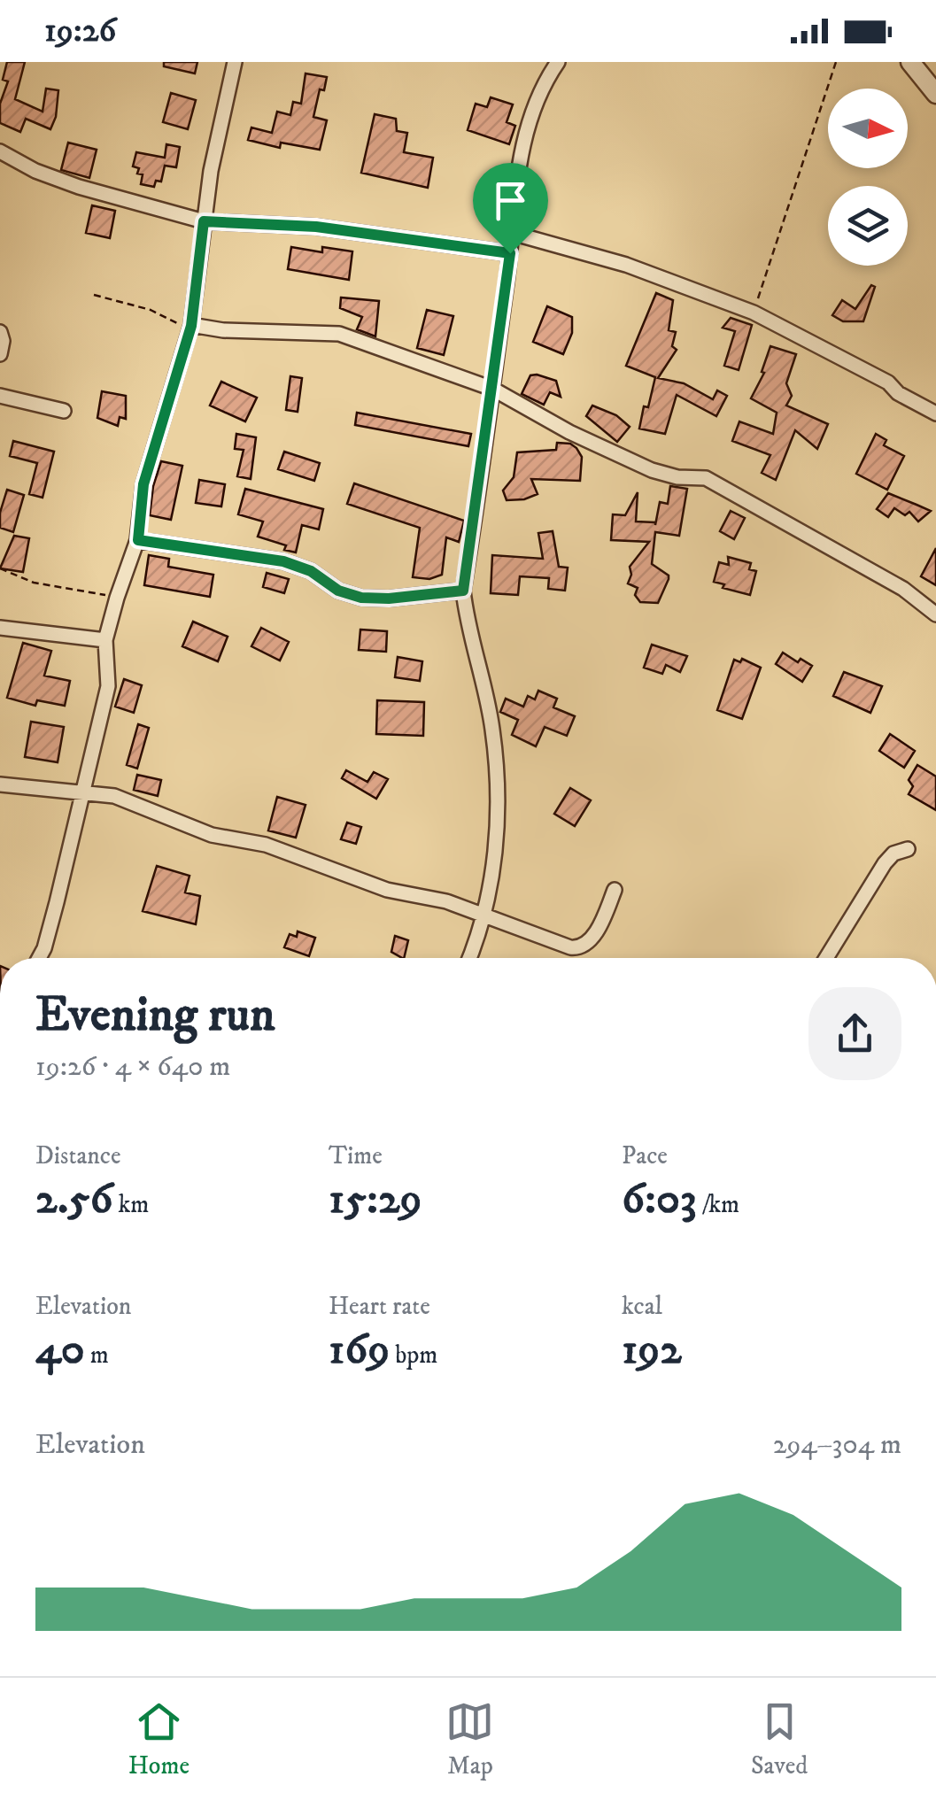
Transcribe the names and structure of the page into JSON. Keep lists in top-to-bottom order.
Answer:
{
  "north": "right",
  "page": {
    "status": "19:26",
    "heading": ["Evening run", "19:26 · 4 × 640 m"],
    "stats": [
      ["Distance", "2.56 km"],
      ["Time", "15:29"],
      ["Pace", "6:03 /km"],
      ["Elevation", "40 m"],
      ["Heart rate", "169 bpm"],
      ["kcal", "192"]
    ],
    "chart": ["Elevation", "294–304 m"],
    "tabs": ["Home", "Map", "Saved"]
  }
}
